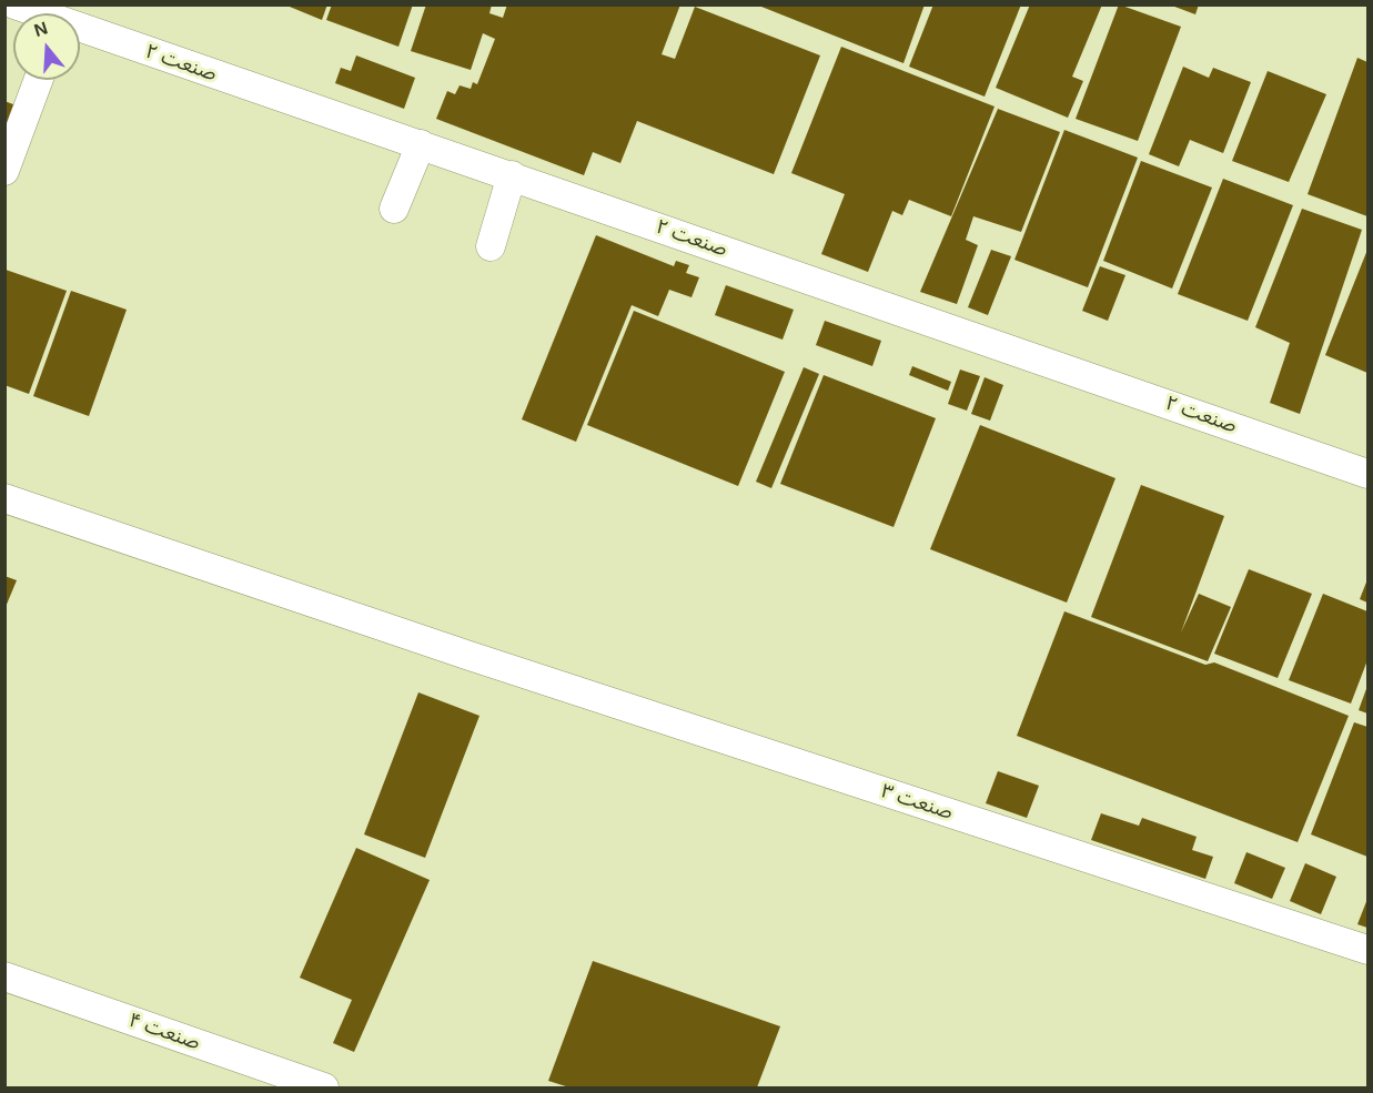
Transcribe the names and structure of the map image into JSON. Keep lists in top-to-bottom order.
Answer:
{
  "streets": {
    "street": ["صنعت ۲", "صنعت ۳", "صنعت ۴"]
  },
  "north": "top"
}
